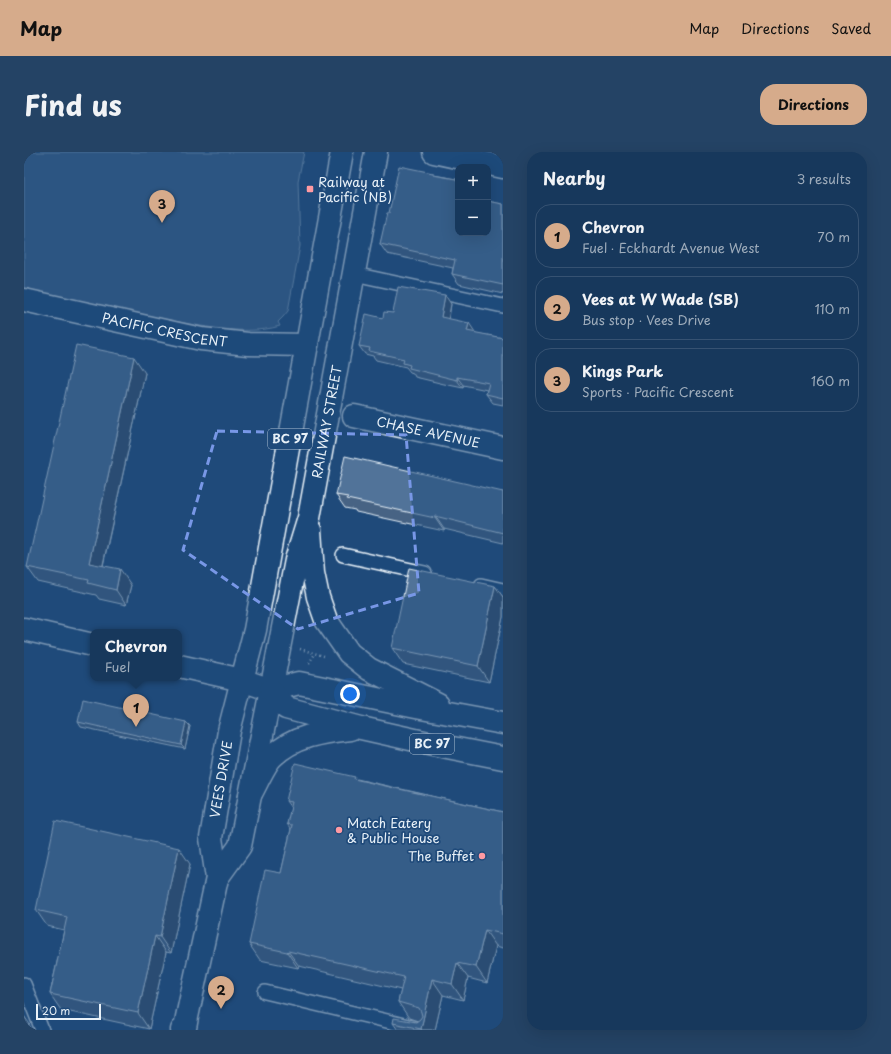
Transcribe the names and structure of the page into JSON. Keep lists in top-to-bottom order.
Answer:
{
  "streets": {
    "main road": [
      "PACIFIC CRESCENT",
      "RAILWAY STREET",
      "CHASE AVENUE",
      "BC 97",
      "VEES DRIVE"
    ]
  },
  "crossings": [
    ["PACIFIC CRESCENT", "BC 97"],
    ["RAILWAY STREET", "BC 97"],
    ["RAILWAY STREET", "VEES DRIVE"],
    ["BC 97", "VEES DRIVE"]
  ],
  "places": {
    "transit": ["Railway at Pacific (NB)"],
    "other": ["Match Eatery & Public House", "The Buffet"]
  },
  "scale_bar": "20 m",
  "page": {
    "header": "Map",
    "nav": ["Map", "Directions", "Saved"],
    "title": "Find us",
    "buttons": "Directions",
    "heading": ["Nearby", "3 results"],
    "map_buttons": ["+", "−"],
    "pins": ["3", "1", "2"],
    "list": [
      {
        "mark": "1",
        "name": "Chevron",
        "note": "Fuel · Eckhardt Avenue West",
        "value": "70 m"
      },
      {
        "mark": "2",
        "name": "Vees at W Wade (SB)",
        "note": "Bus stop · Vees Drive",
        "value": "110 m"
      },
      {
        "mark": "3",
        "name": "Kings Park",
        "note": "Sports · Pacific Crescent",
        "value": "160 m"
      }
    ],
    "popup": ["Chevron", "Fuel"],
    "scale": "20 m"
  }
}
